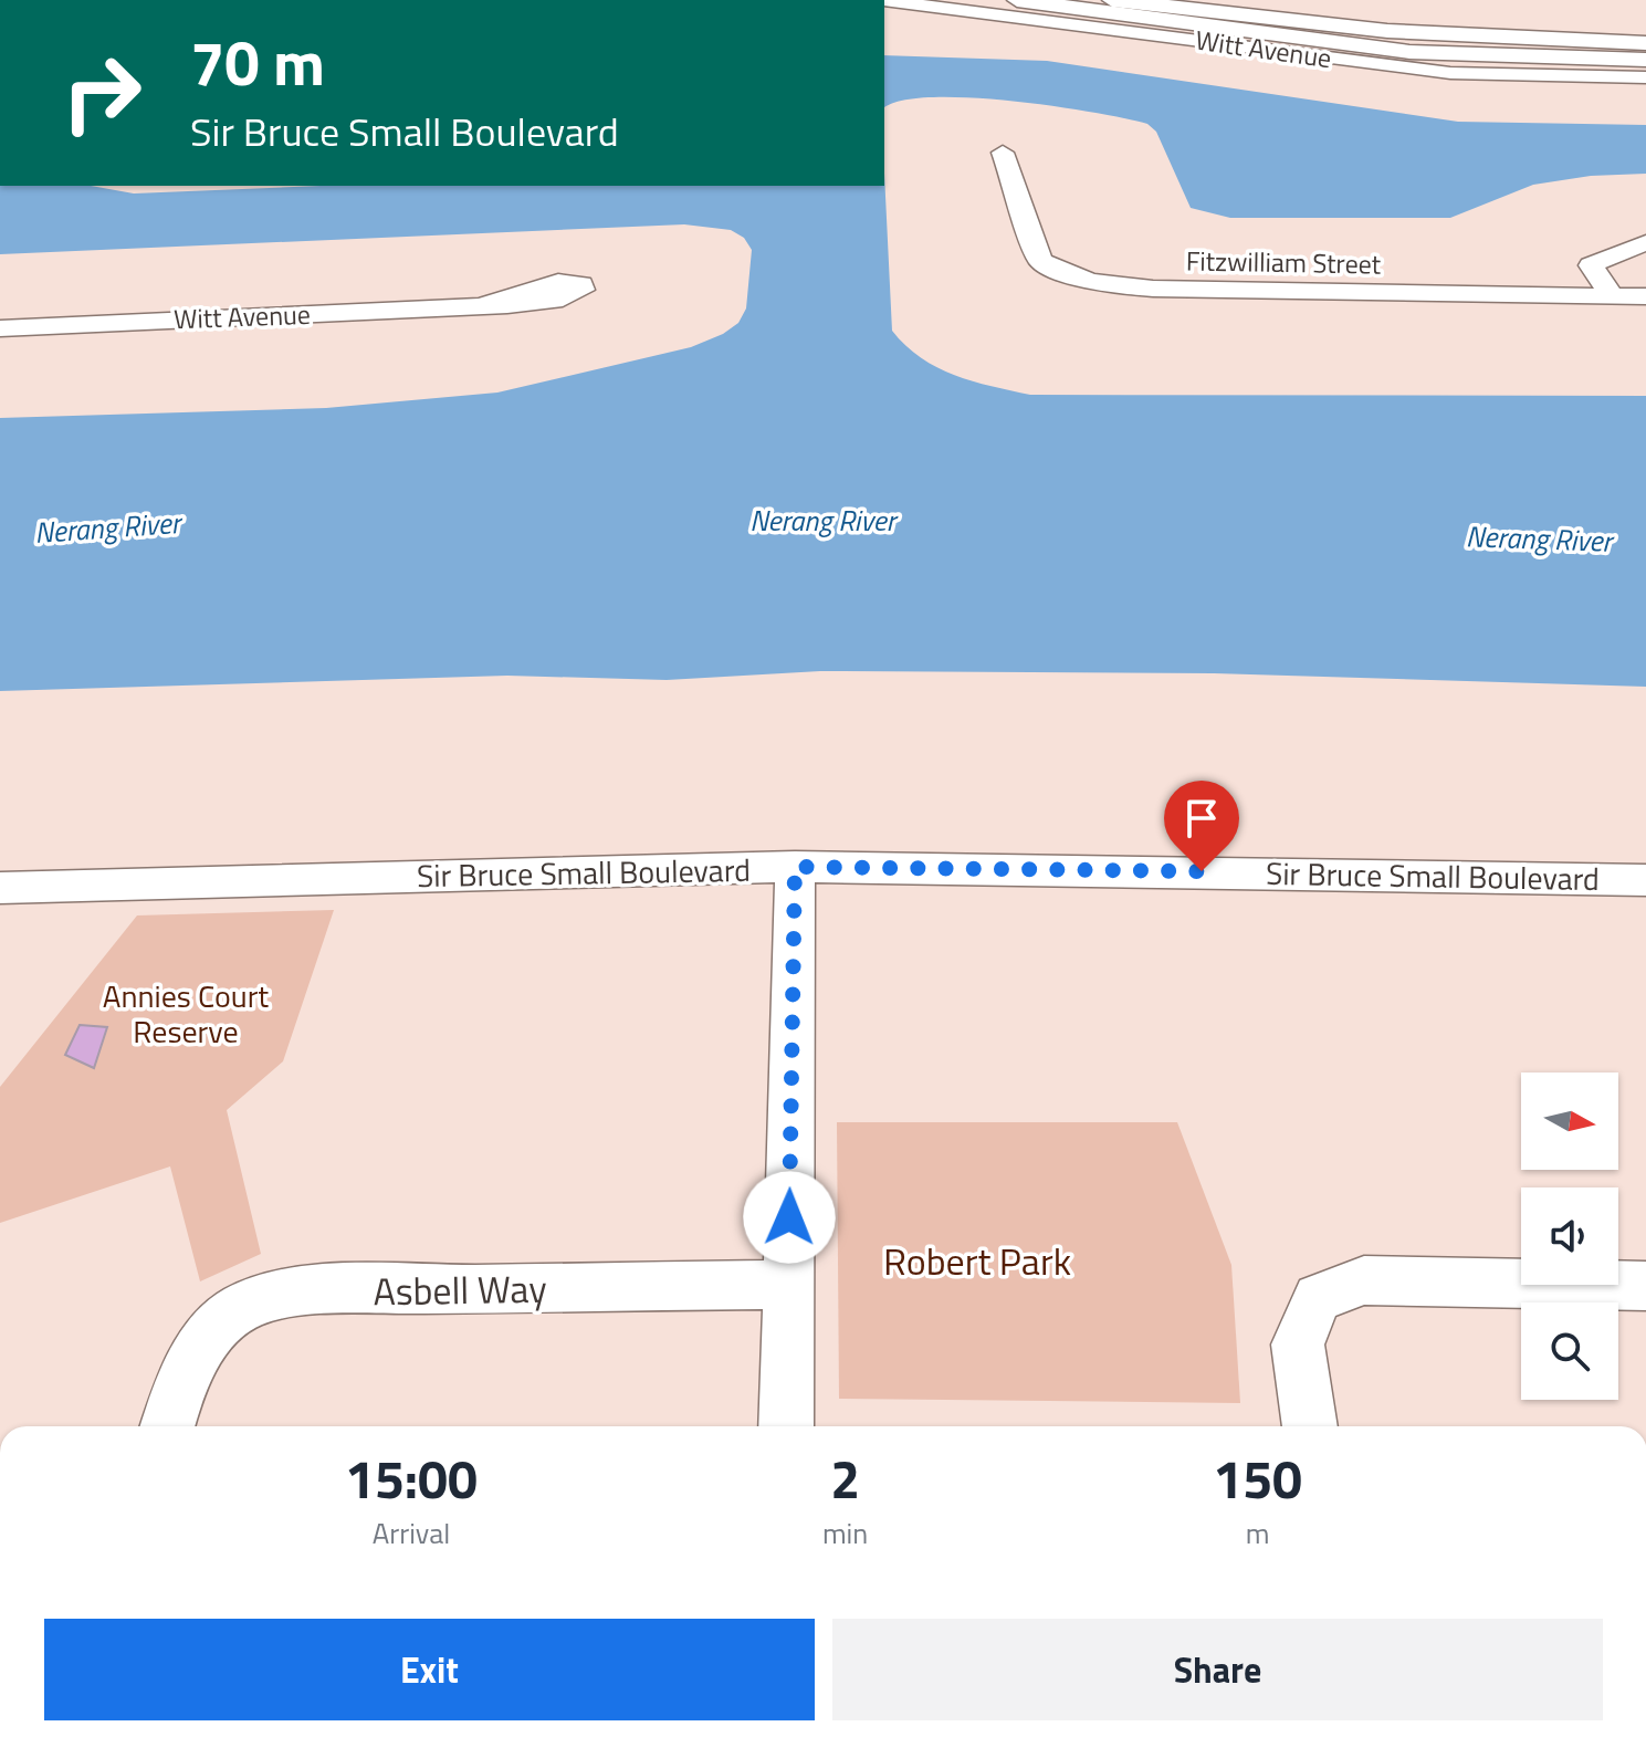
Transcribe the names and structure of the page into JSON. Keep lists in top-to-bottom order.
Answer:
{
  "streets": {
    "street": [
      "Witt Avenue",
      "Fitzwilliam Street",
      "Sir Bruce Small Boulevard",
      "Asbell Way"
    ]
  },
  "water": ["Nerang River"],
  "parks": ["Annies Court Reserve", "Robert Park"],
  "north": "right",
  "page": {
    "turn": ["70 m", "Sir Bruce Small Boulevard"],
    "eta": [
      "15:00",
      "Arrival",
      "2",
      "min",
      "150",
      "m"
    ],
    "buttons": ["Exit", "Share"]
  }
}
